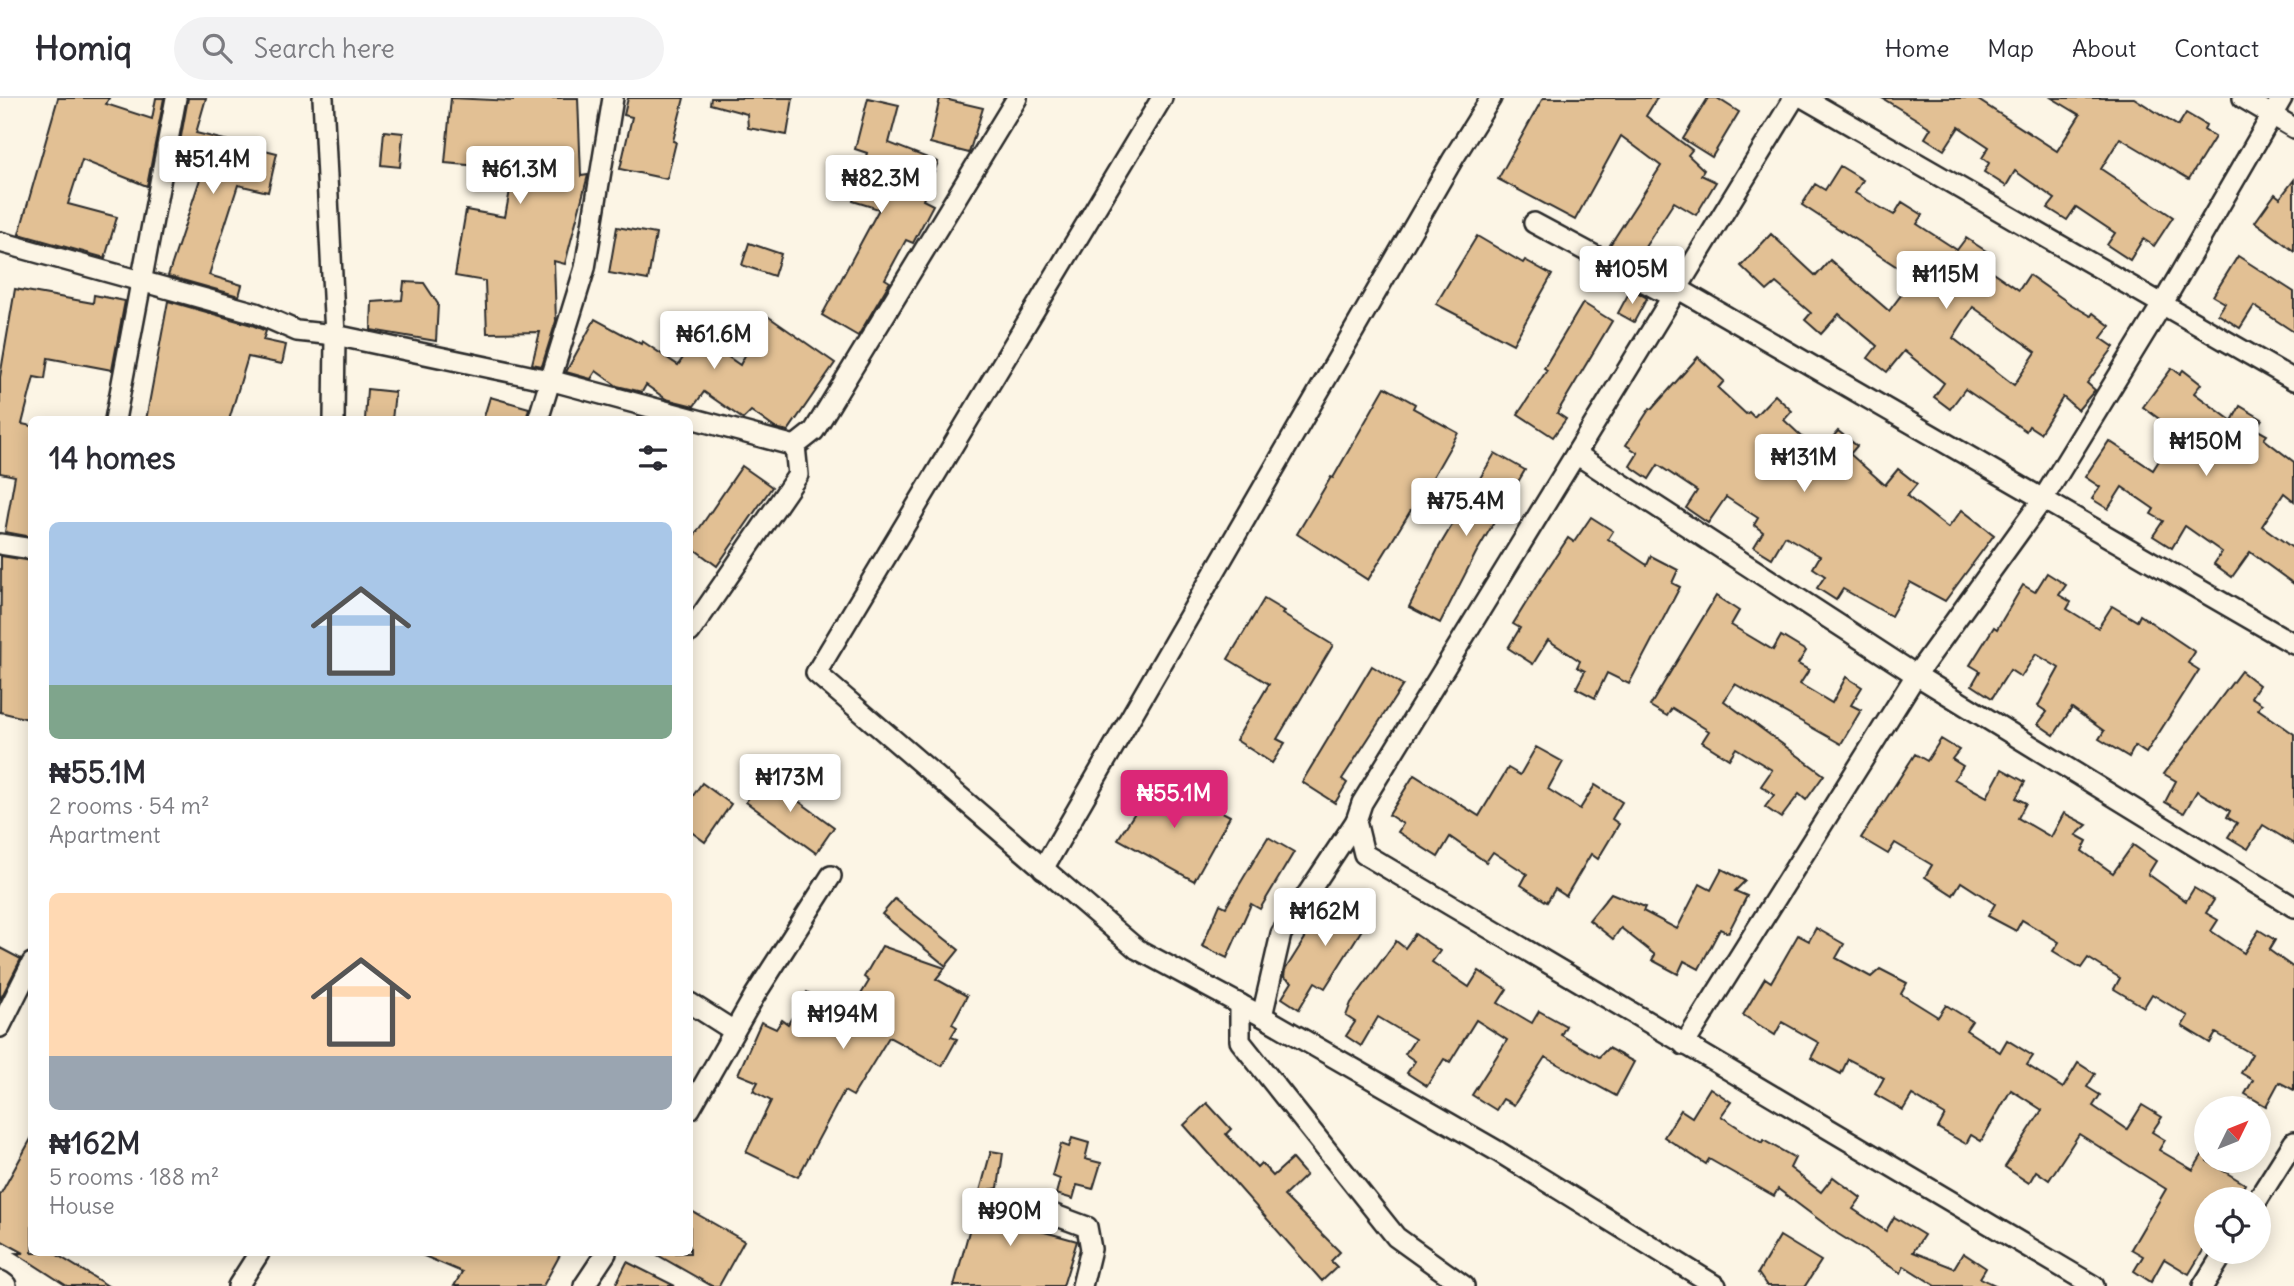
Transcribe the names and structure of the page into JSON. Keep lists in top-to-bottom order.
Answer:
{
  "north": "top right",
  "page": {
    "header": "Homiq",
    "search": "Search here",
    "nav": [
      "Home",
      "Map",
      "About",
      "Contact"
    ],
    "price": [
      "₦51.4M",
      "₦61.3M",
      "₦82.3M",
      "₦105M",
      "₦115M",
      "₦61.6M",
      "₦150M",
      "₦131M",
      "₦75.4M",
      "₦173M",
      "₦55.1M",
      "₦162M",
      "₦194M",
      "₦90M"
    ],
    "heading": "14 homes",
    "list": [
      {
        "name": "₦55.1M",
        "note": "2 rooms · 54 m² · Apartment"
      },
      {
        "name": "₦162M",
        "note": "5 rooms · 188 m² · House"
      }
    ]
  }
}
